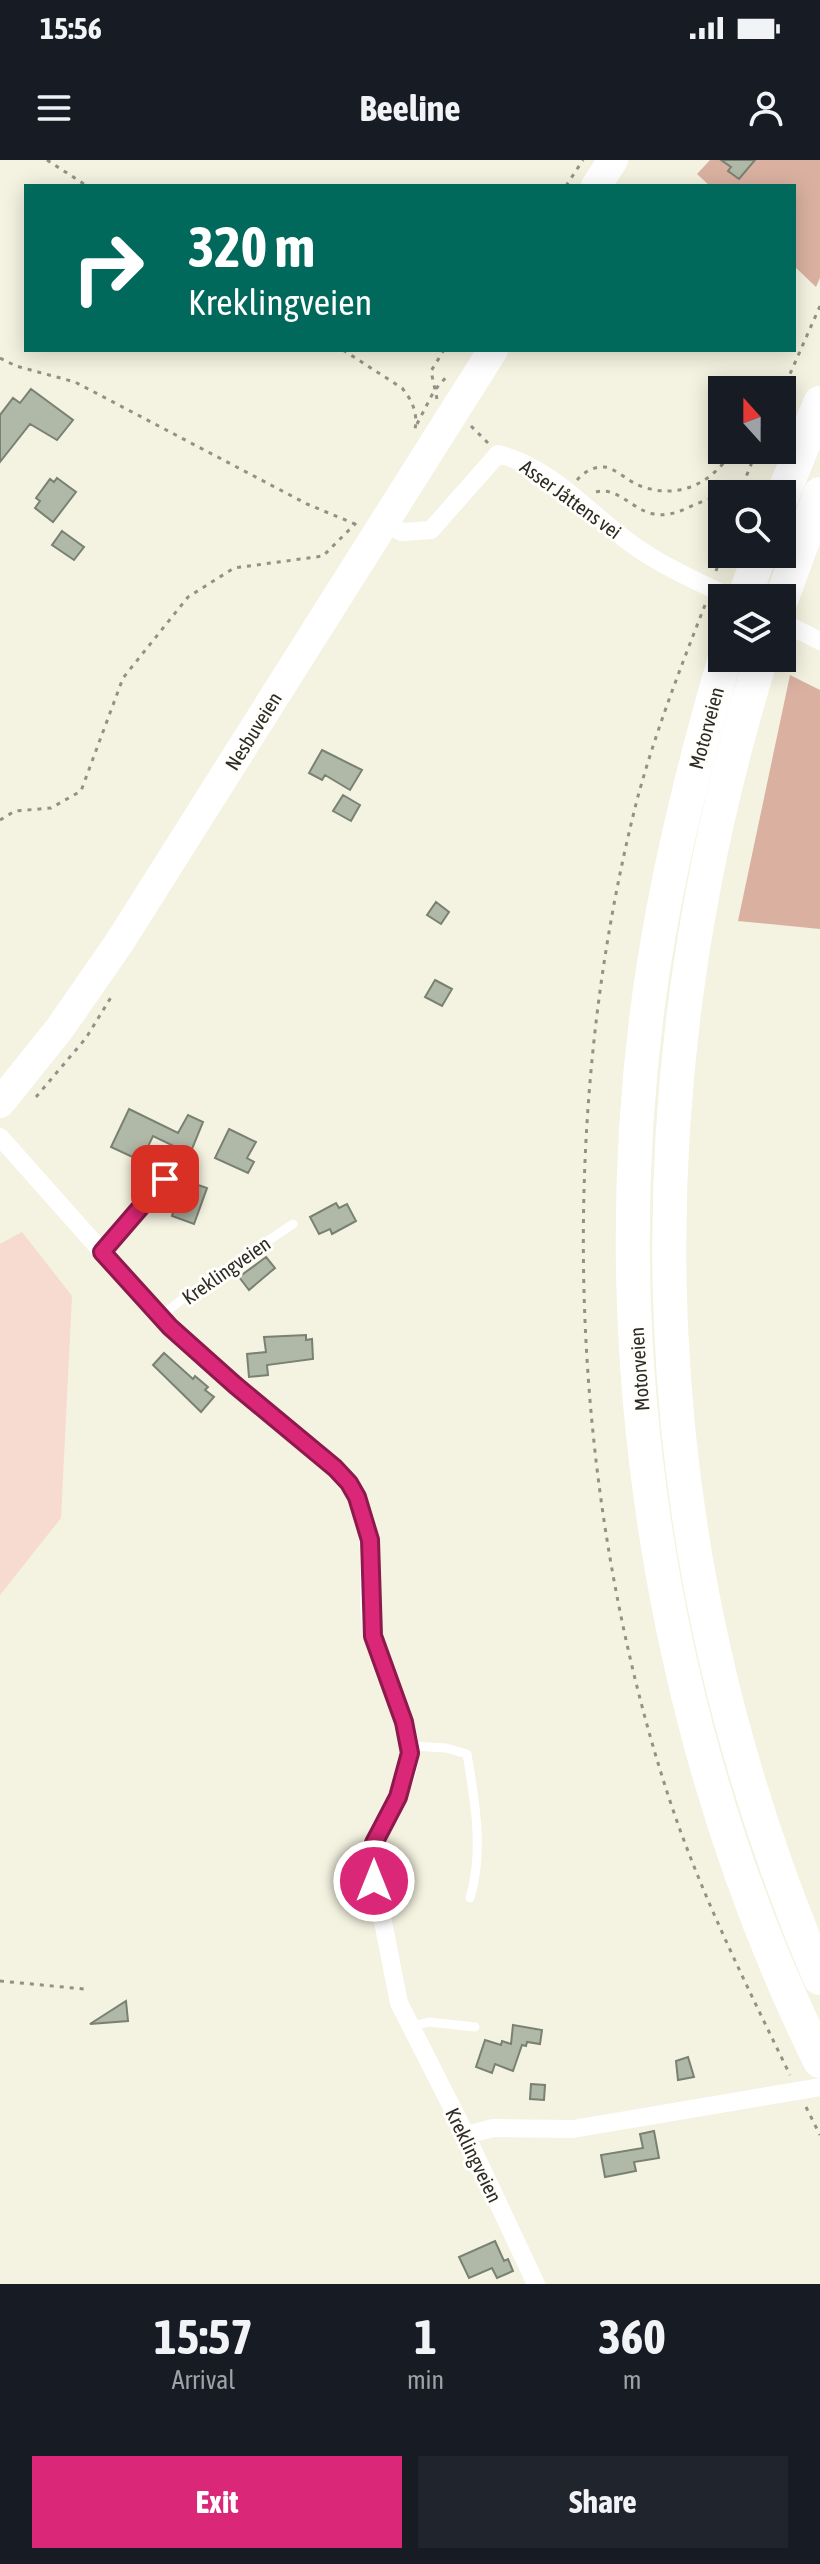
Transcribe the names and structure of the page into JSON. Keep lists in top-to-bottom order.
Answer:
{
  "streets": {
    "highway": ["Motorveien"],
    "main road": ["Nesbuveien"],
    "street": ["Asser Jåttens vei", "Kreklingveien"]
  },
  "crossings": [
    ["Asser Jåttens vei", "Nesbuveien"]
  ],
  "north": "top",
  "page": {
    "status": "15:56",
    "header": "Beeline",
    "turn": ["320 m", "Kreklingveien"],
    "eta": [
      "15:57",
      "Arrival",
      "1",
      "min",
      "360",
      "m"
    ],
    "buttons": ["Exit", "Share"]
  }
}
